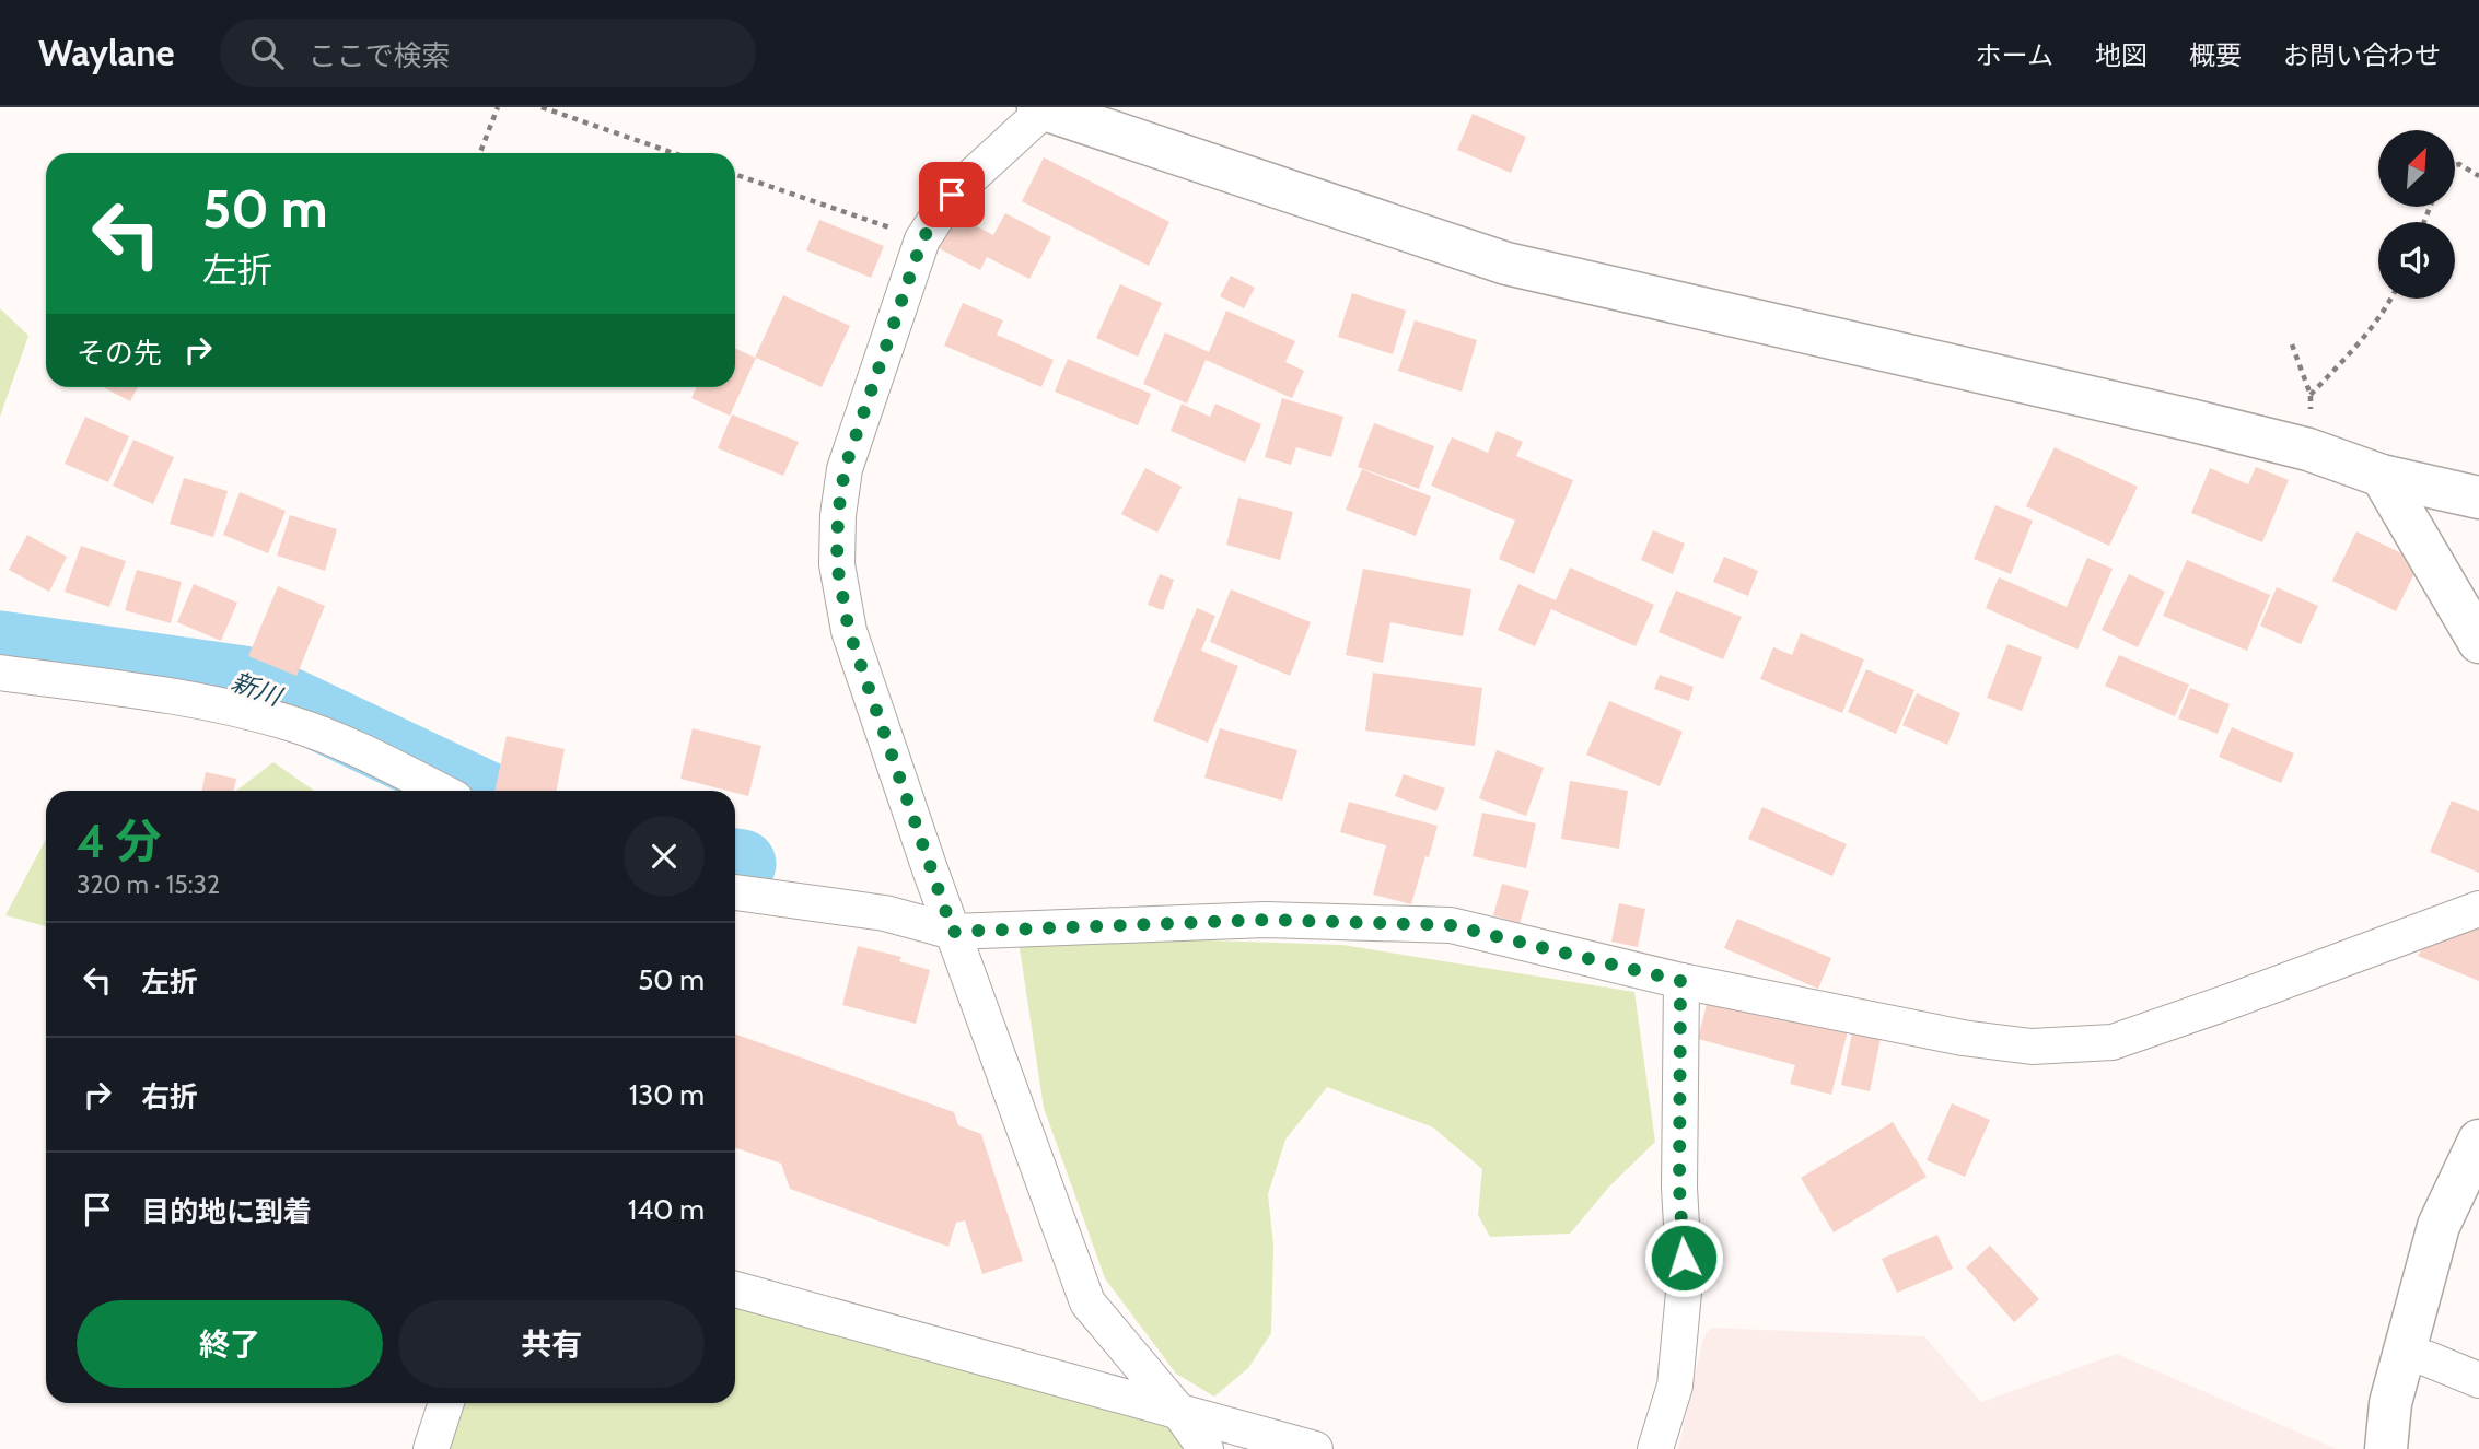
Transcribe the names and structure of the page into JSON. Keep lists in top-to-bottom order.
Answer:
{
  "water": ["新川"],
  "north": "top right",
  "page": {
    "header": "Waylane",
    "search": "ここで検索",
    "nav": [
      "ホーム",
      "地図",
      "概要",
      "お問い合わせ"
    ],
    "turn": ["50 m", "左折"],
    "then": "その先",
    "heading": ["4 分", "320 m · 15:32"],
    "list": [
      {
        "name": "左折",
        "value": "50 m"
      },
      {
        "name": "右折",
        "value": "130 m"
      },
      {
        "name": "目的地に到着",
        "value": "140 m"
      }
    ],
    "buttons": ["終了", "共有"]
  }
}
